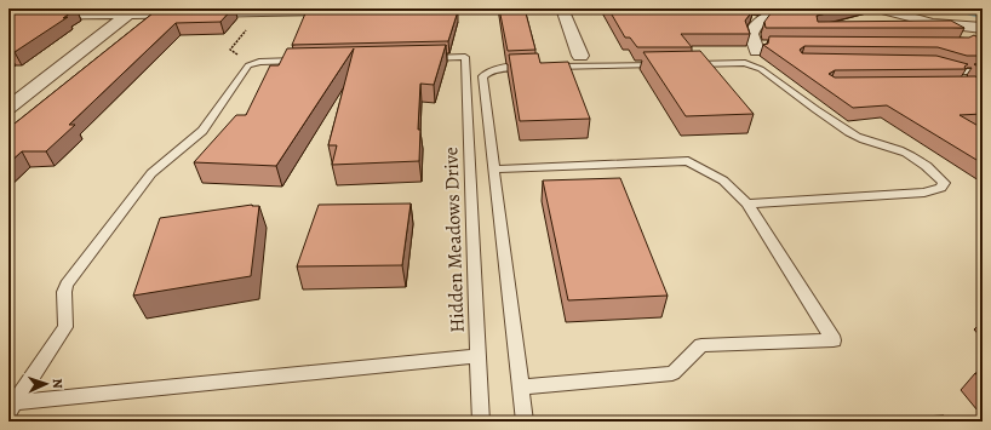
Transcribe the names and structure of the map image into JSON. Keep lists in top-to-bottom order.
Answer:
{
  "streets": {
    "lane": ["Hidden Meadows Drive"]
  },
  "north": "right"
}
